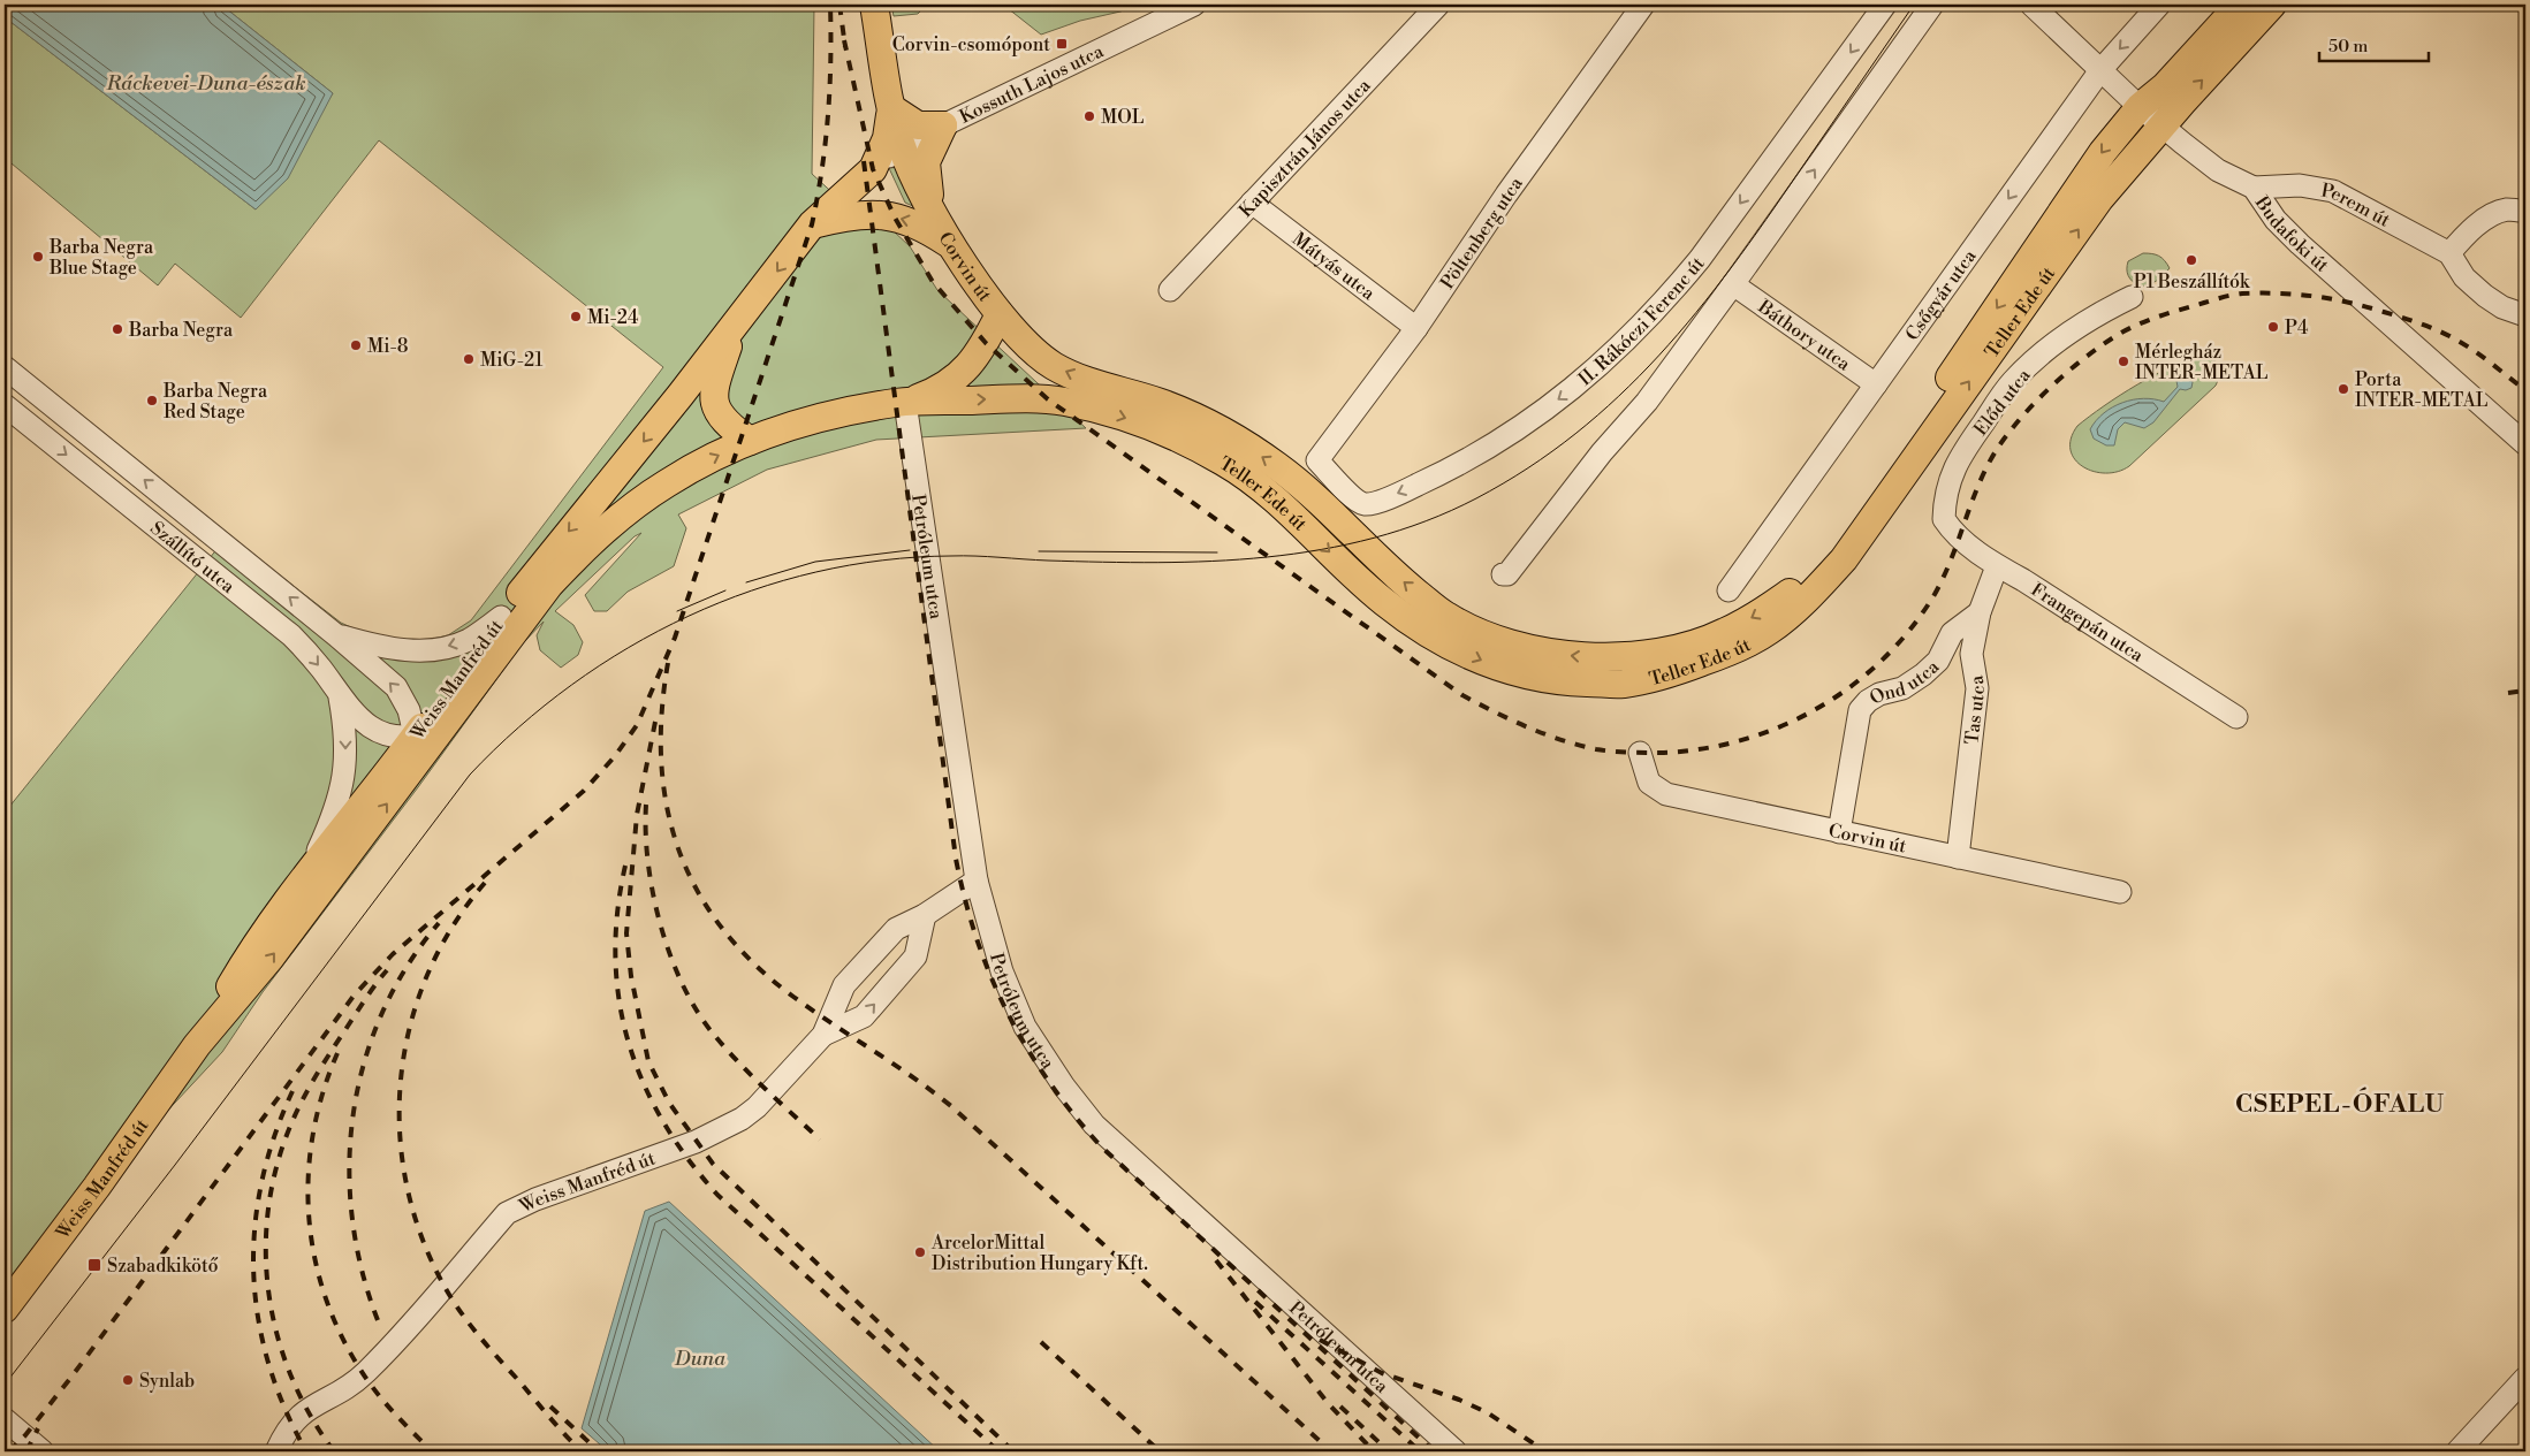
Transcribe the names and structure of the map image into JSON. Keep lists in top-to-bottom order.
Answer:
{
  "streets": {
    "main road": ["Corvin út", "Teller Ede út", "Weiss Manfréd út"],
    "street": [
      "Kossuth Lajos utca",
      "Kapisztrán János utca",
      "Perem út",
      "Budafoki út",
      "Pöltenberg utca",
      "Mátyás utca",
      "Csőgyár utca",
      "II. Rákóczi Ferenc út",
      "Báthory utca",
      "Előd utca",
      "Szállító utca",
      "Petróleum utca",
      "Frangepán utca",
      "Ond utca",
      "Tas utca"
    ]
  },
  "crossings": [
    ["Kossuth Lajos utca", "Weiss Manfréd út"],
    ["Kapisztrán János utca", "Mátyás utca"],
    ["Perem út", "Budafoki út"],
    ["Budafoki út", "Csőgyár utca"],
    ["Budafoki út", "Teller Ede út"],
    ["Pöltenberg utca", "Mátyás utca"],
    ["Pöltenberg utca", "II. Rákóczi Ferenc út"],
    ["Corvin út", "Teller Ede út"],
    ["Corvin út", "Ond utca"],
    ["Corvin út", "Tas utca"],
    ["Csőgyár utca", "Báthory utca"],
    ["Teller Ede út", "Petróleum utca"],
    ["Teller Ede út", "Weiss Manfréd út"],
    ["Előd utca", "Frangepán utca"],
    ["Szállító utca", "Weiss Manfréd út"],
    ["Petróleum utca", "Weiss Manfréd út"],
    ["Frangepán utca", "Tas utca"],
    ["Ond utca", "Tas utca"]
  ],
  "districts": ["CSEPEL-ÓFALU"],
  "water": ["Ráckevei-Duna-észak", "Duna"],
  "places": {
    "transit": ["Corvin-csomópont", "Szabadkikötő"],
    "other": [
      "MOL",
      "Barba Negra Blue Stage",
      "P1 Beszállítók",
      "Mi-24",
      "P4",
      "Barba Negra",
      "Mi-8",
      "MiG-21",
      "Mérlegház INTER-METAL",
      "Porta INTER-METAL",
      "Barba Negra Red Stage",
      "ArcelorMittal Distribution Hungary Kft.",
      "Synlab"
    ]
  },
  "scale_bar": "50 m"
}
